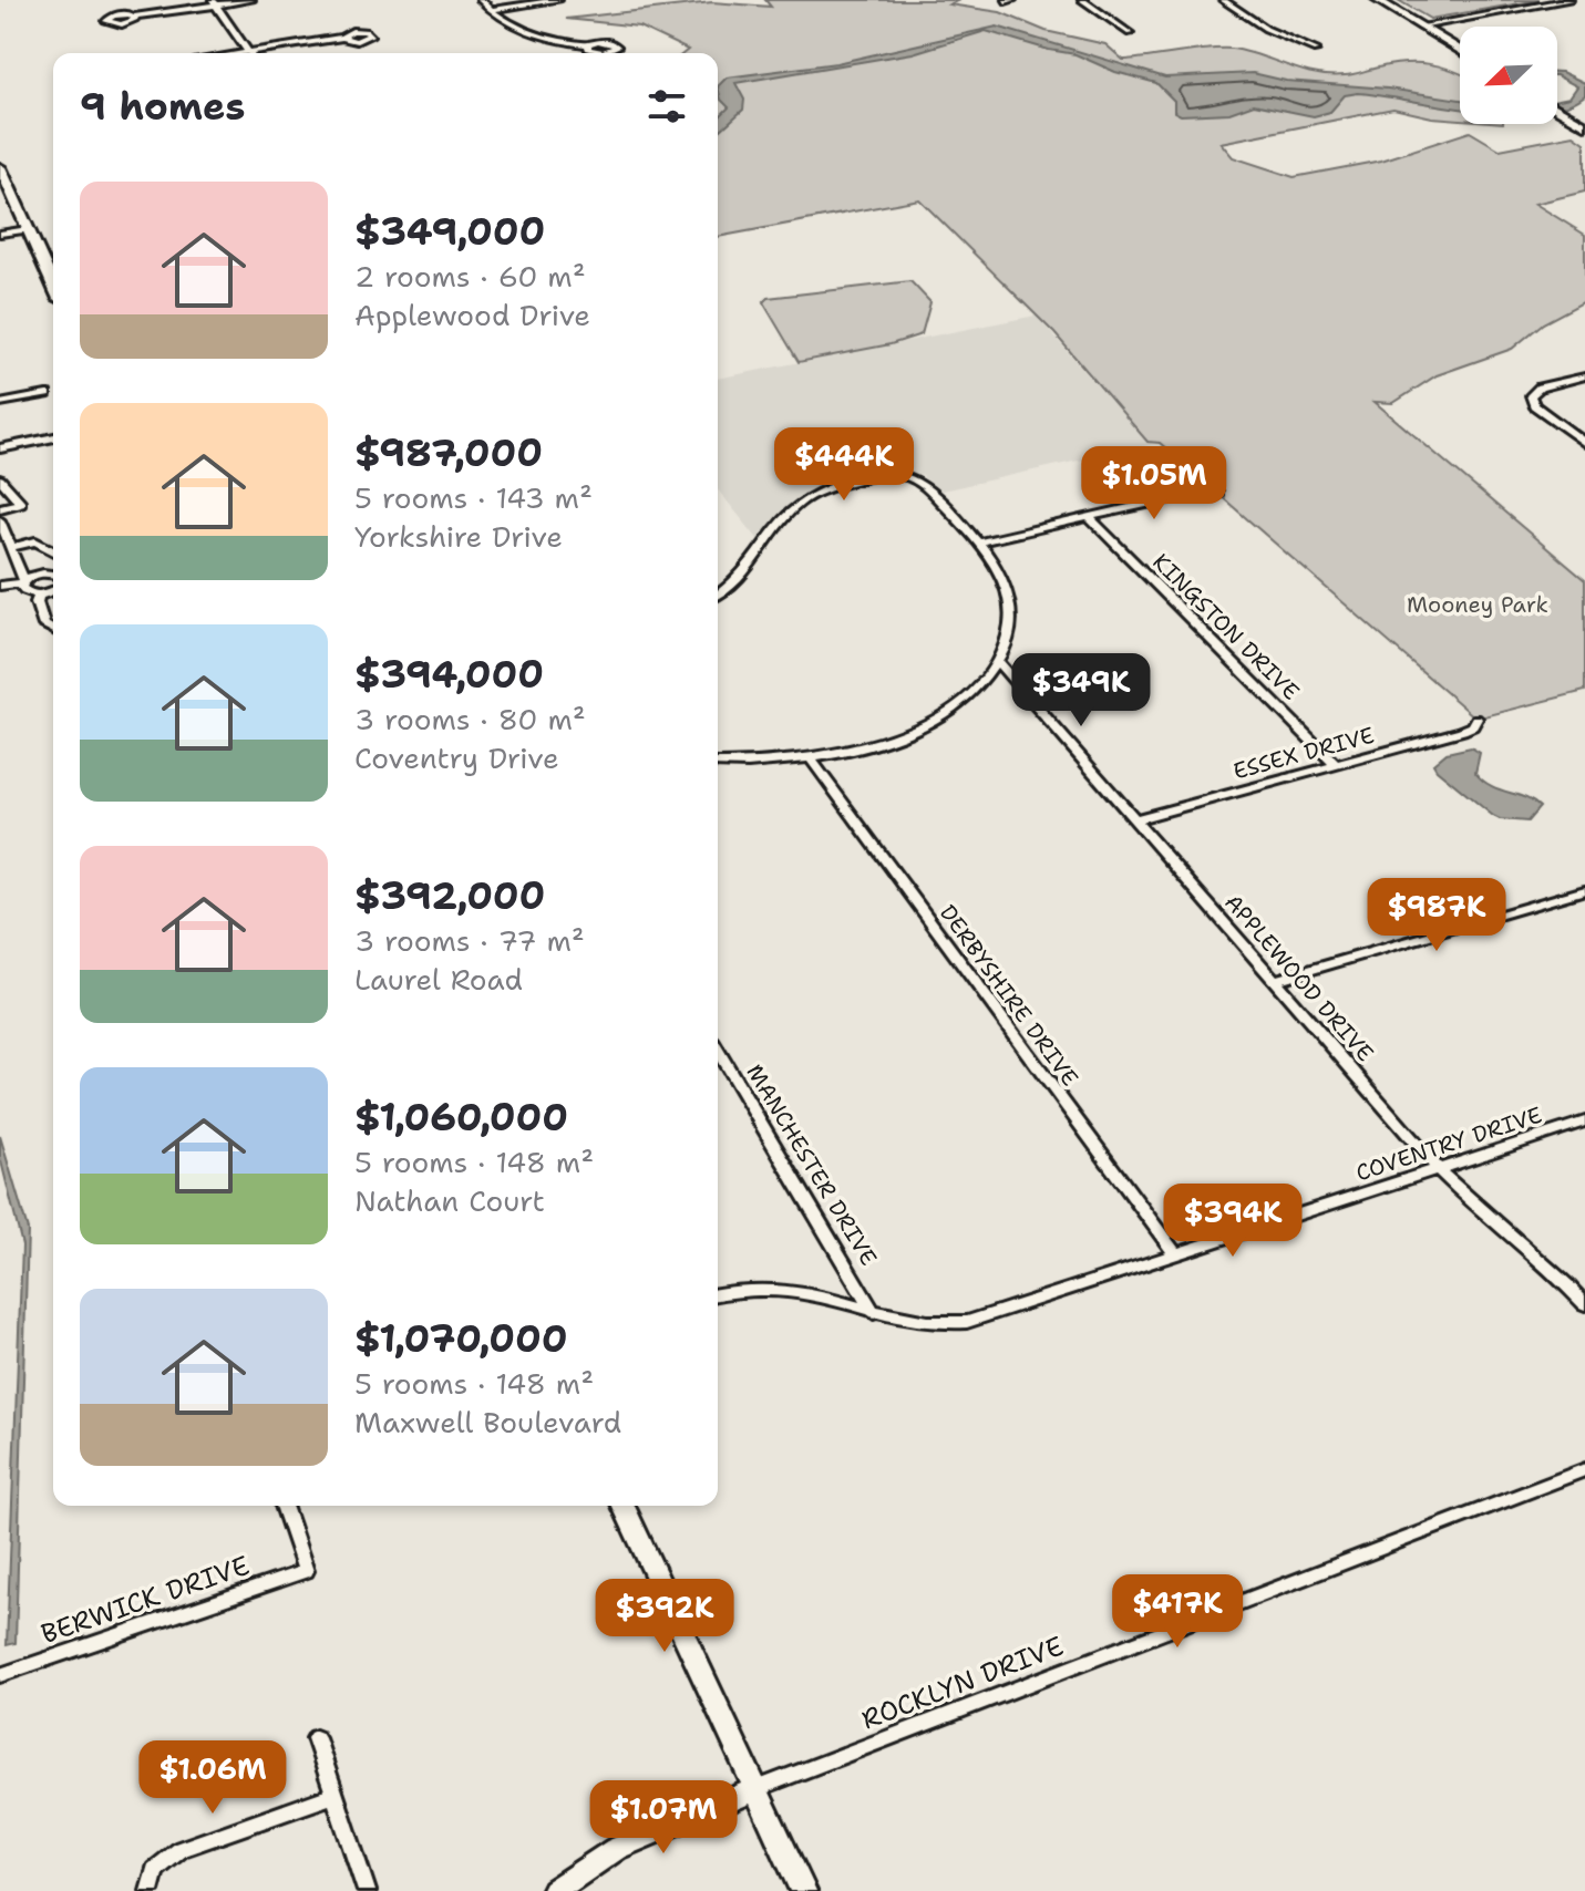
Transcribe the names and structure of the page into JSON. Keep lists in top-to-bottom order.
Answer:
{
  "streets": {
    "street": [
      "KINGSTON DRIVE",
      "ESSEX DRIVE",
      "APPLEWOOD DRIVE",
      "DERBYSHIRE DRIVE",
      "COVENTRY DRIVE",
      "MANCHESTER DRIVE",
      "BERWICK DRIVE",
      "ROCKLYN DRIVE"
    ]
  },
  "crossings": [
    ["KINGSTON DRIVE", "ESSEX DRIVE"],
    ["ESSEX DRIVE", "APPLEWOOD DRIVE"],
    ["APPLEWOOD DRIVE", "COVENTRY DRIVE"],
    ["DERBYSHIRE DRIVE", "COVENTRY DRIVE"],
    ["COVENTRY DRIVE", "MANCHESTER DRIVE"]
  ],
  "parks": ["Mooney Park"],
  "north": "bottom left",
  "page": {
    "heading": "9 homes",
    "list": [
      {
        "name": "$349,000",
        "note": "2 rooms · 60 m² · Applewood Drive"
      },
      {
        "name": "$987,000",
        "note": "5 rooms · 143 m² · Yorkshire Drive"
      },
      {
        "name": "$394,000",
        "note": "3 rooms · 80 m² · Coventry Drive"
      },
      {
        "name": "$392,000",
        "note": "3 rooms · 77 m² · Laurel Road"
      },
      {
        "name": "$1,060,000",
        "note": "5 rooms · 148 m² · Nathan Court"
      },
      {
        "name": "$1,070,000",
        "note": "5 rooms · 148 m² · Maxwell Boulevard"
      }
    ],
    "price": [
      "$444K",
      "$1.05M",
      "$349K",
      "$987K",
      "$394K",
      "$417K",
      "$392K",
      "$1.06M",
      "$1.07M"
    ]
  }
}
